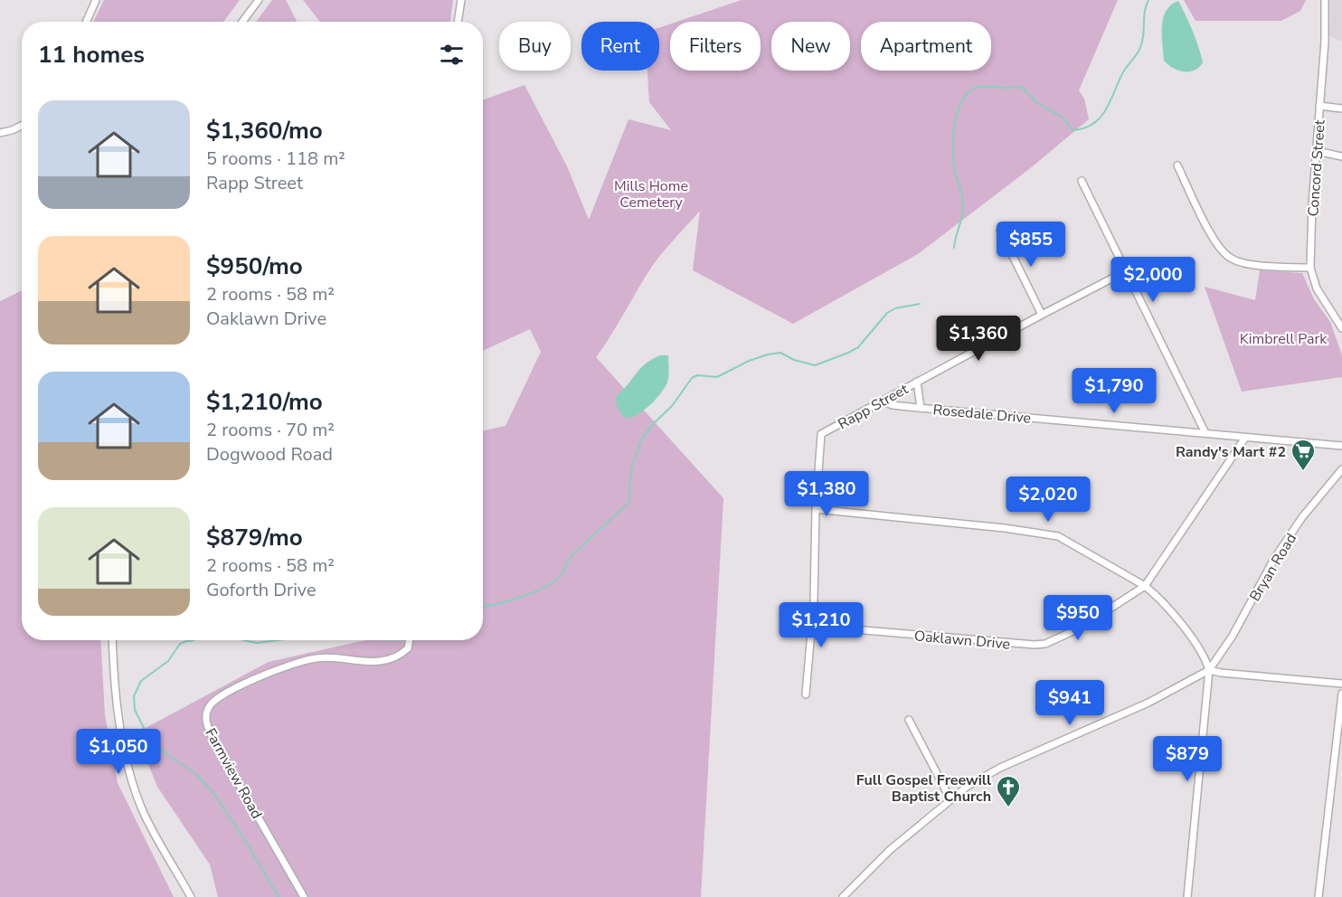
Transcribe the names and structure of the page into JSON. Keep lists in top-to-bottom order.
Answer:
{
  "streets": {
    "street": [
      "Concord Street",
      "Rapp Street",
      "Rosedale Drive",
      "Bryan Road",
      "Oaklawn Drive",
      "Farmview Road"
    ]
  },
  "crossings": [
    ["Rapp Street", "Rosedale Drive"],
    ["Rosedale Drive", "Oaklawn Drive"]
  ],
  "parks": ["Mills Home Cemetery", "Kimbrell Park"],
  "places": {
    "supermarket": ["Randy's Mart #2"],
    "church": ["Full Gospel Freewill Baptist Church"]
  },
  "page": {
    "chip": [
      "Buy",
      "Rent",
      "Filters",
      "New",
      "Apartment"
    ],
    "heading": "11 homes",
    "list": [
      {
        "name": "$1,360/mo",
        "note": "5 rooms · 118 m² · Rapp Street"
      },
      {
        "name": "$950/mo",
        "note": "2 rooms · 58 m² · Oaklawn Drive"
      },
      {
        "name": "$1,210/mo",
        "note": "2 rooms · 70 m² · Dogwood Road"
      },
      {
        "name": "$879/mo",
        "note": "2 rooms · 58 m² · Goforth Drive"
      }
    ],
    "price": [
      "$855",
      "$2,000",
      "$1,360",
      "$1,790",
      "$1,380",
      "$2,020",
      "$950",
      "$1,210",
      "$941",
      "$1,050",
      "$879"
    ]
  }
}
